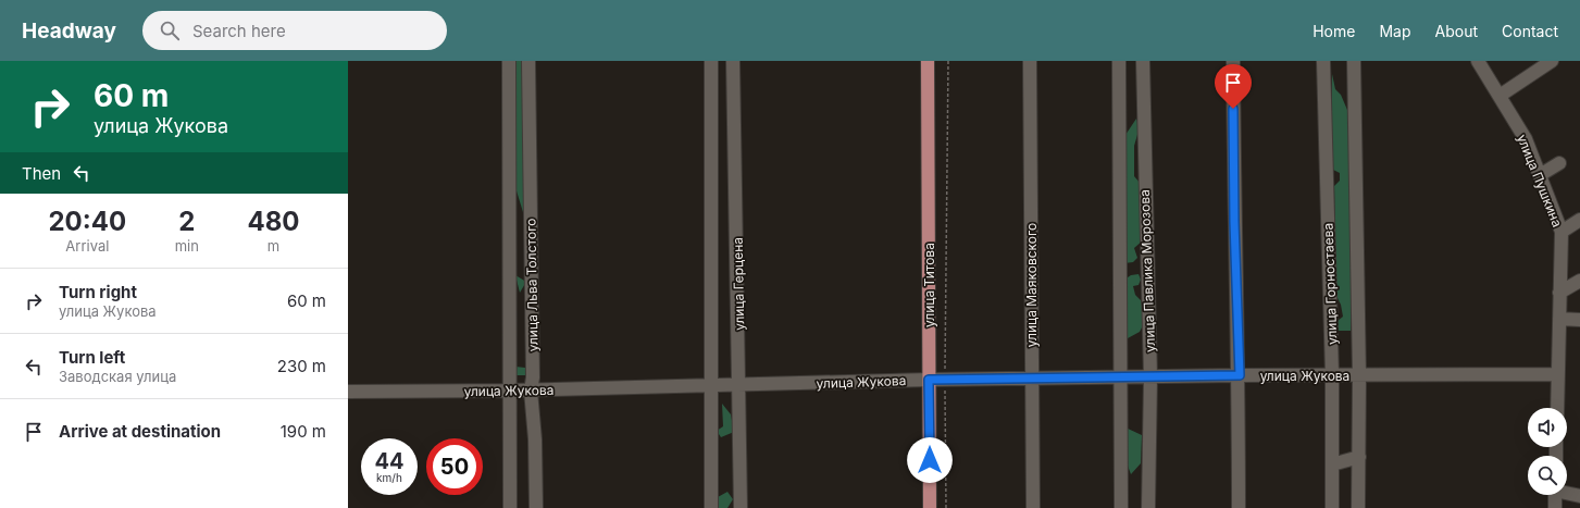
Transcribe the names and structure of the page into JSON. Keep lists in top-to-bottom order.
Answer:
{
  "streets": {
    "main road": ["улица Титова"],
    "street": [
      "улица Пушкина",
      "улица Павлика Морозова",
      "улица Герцена",
      "улица Горностаева",
      "улица Льва Толстого",
      "улица Маяковского",
      "улица Жукова"
    ]
  },
  "crossings": [
    ["улица Пушкина", "улица Жукова"],
    ["улица Павлика Морозова", "улица Жукова"],
    ["улица Герцена", "улица Жукова"],
    ["улица Горностаева", "улица Жукова"],
    ["улица Льва Толстого", "улица Жукова"],
    ["улица Титова", "улица Жукова"],
    ["улица Маяковского", "улица Жукова"]
  ],
  "page": {
    "header": "Headway",
    "search": "Search here",
    "nav": [
      "Home",
      "Map",
      "About",
      "Contact"
    ],
    "turn": ["60 m", "улица Жукова"],
    "then": "Then",
    "eta": [
      "20:40",
      "Arrival",
      "2",
      "min",
      "480",
      "m"
    ],
    "list": [
      {
        "name": "Turn right",
        "note": "улица Жукова",
        "value": "60 m"
      },
      {
        "name": "Turn left",
        "note": "Заводская улица",
        "value": "230 m"
      },
      {
        "name": "Arrive at destination",
        "value": "190 m"
      }
    ],
    "speed": "44 km/h",
    "limit": "50"
  }
}
